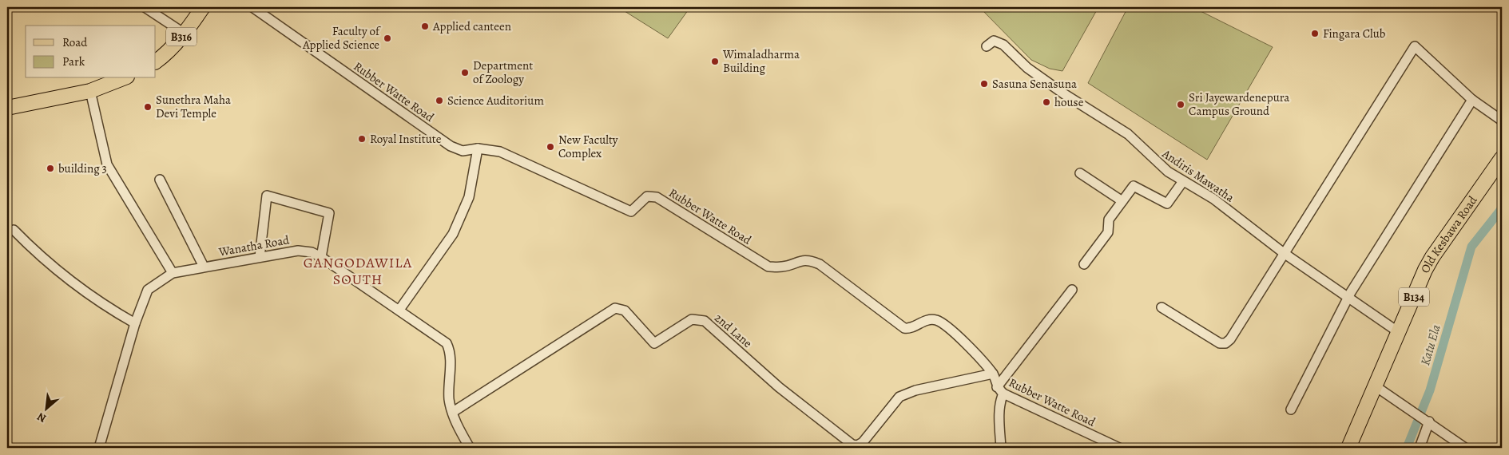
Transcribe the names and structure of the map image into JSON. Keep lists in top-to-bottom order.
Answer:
{
  "streets": {
    "main road": ["B316", "Old Kesbawa Road", "B134"],
    "street": [
      "Rubber Watte Road",
      "Andiris Mawatha",
      "Wanatha Road",
      "2nd Lane"
    ]
  },
  "crossings": [
    ["Rubber Watte Road", "2nd Lane"],
    ["Andiris Mawatha", "Old Kesbawa Road"],
    ["Wanatha Road", "2nd Lane"]
  ],
  "districts": ["GANGODAWILA SOUTH"],
  "water": ["Katu Ela"],
  "places": [
    "Applied canteen",
    "Fingara Club",
    "Faculty of Applied Science",
    "Wimaladharma Building",
    "Department of Zoology",
    "Sasuna Senasuna",
    "Science Auditorium",
    "house",
    "Sri Jayewardenepura Campus Ground",
    "Sunethra Maha Devi Temple",
    "Royal Institute",
    "New Faculty Complex",
    "building 3"
  ],
  "legend": ["Road", "Park"],
  "north": "bottom left"
}
